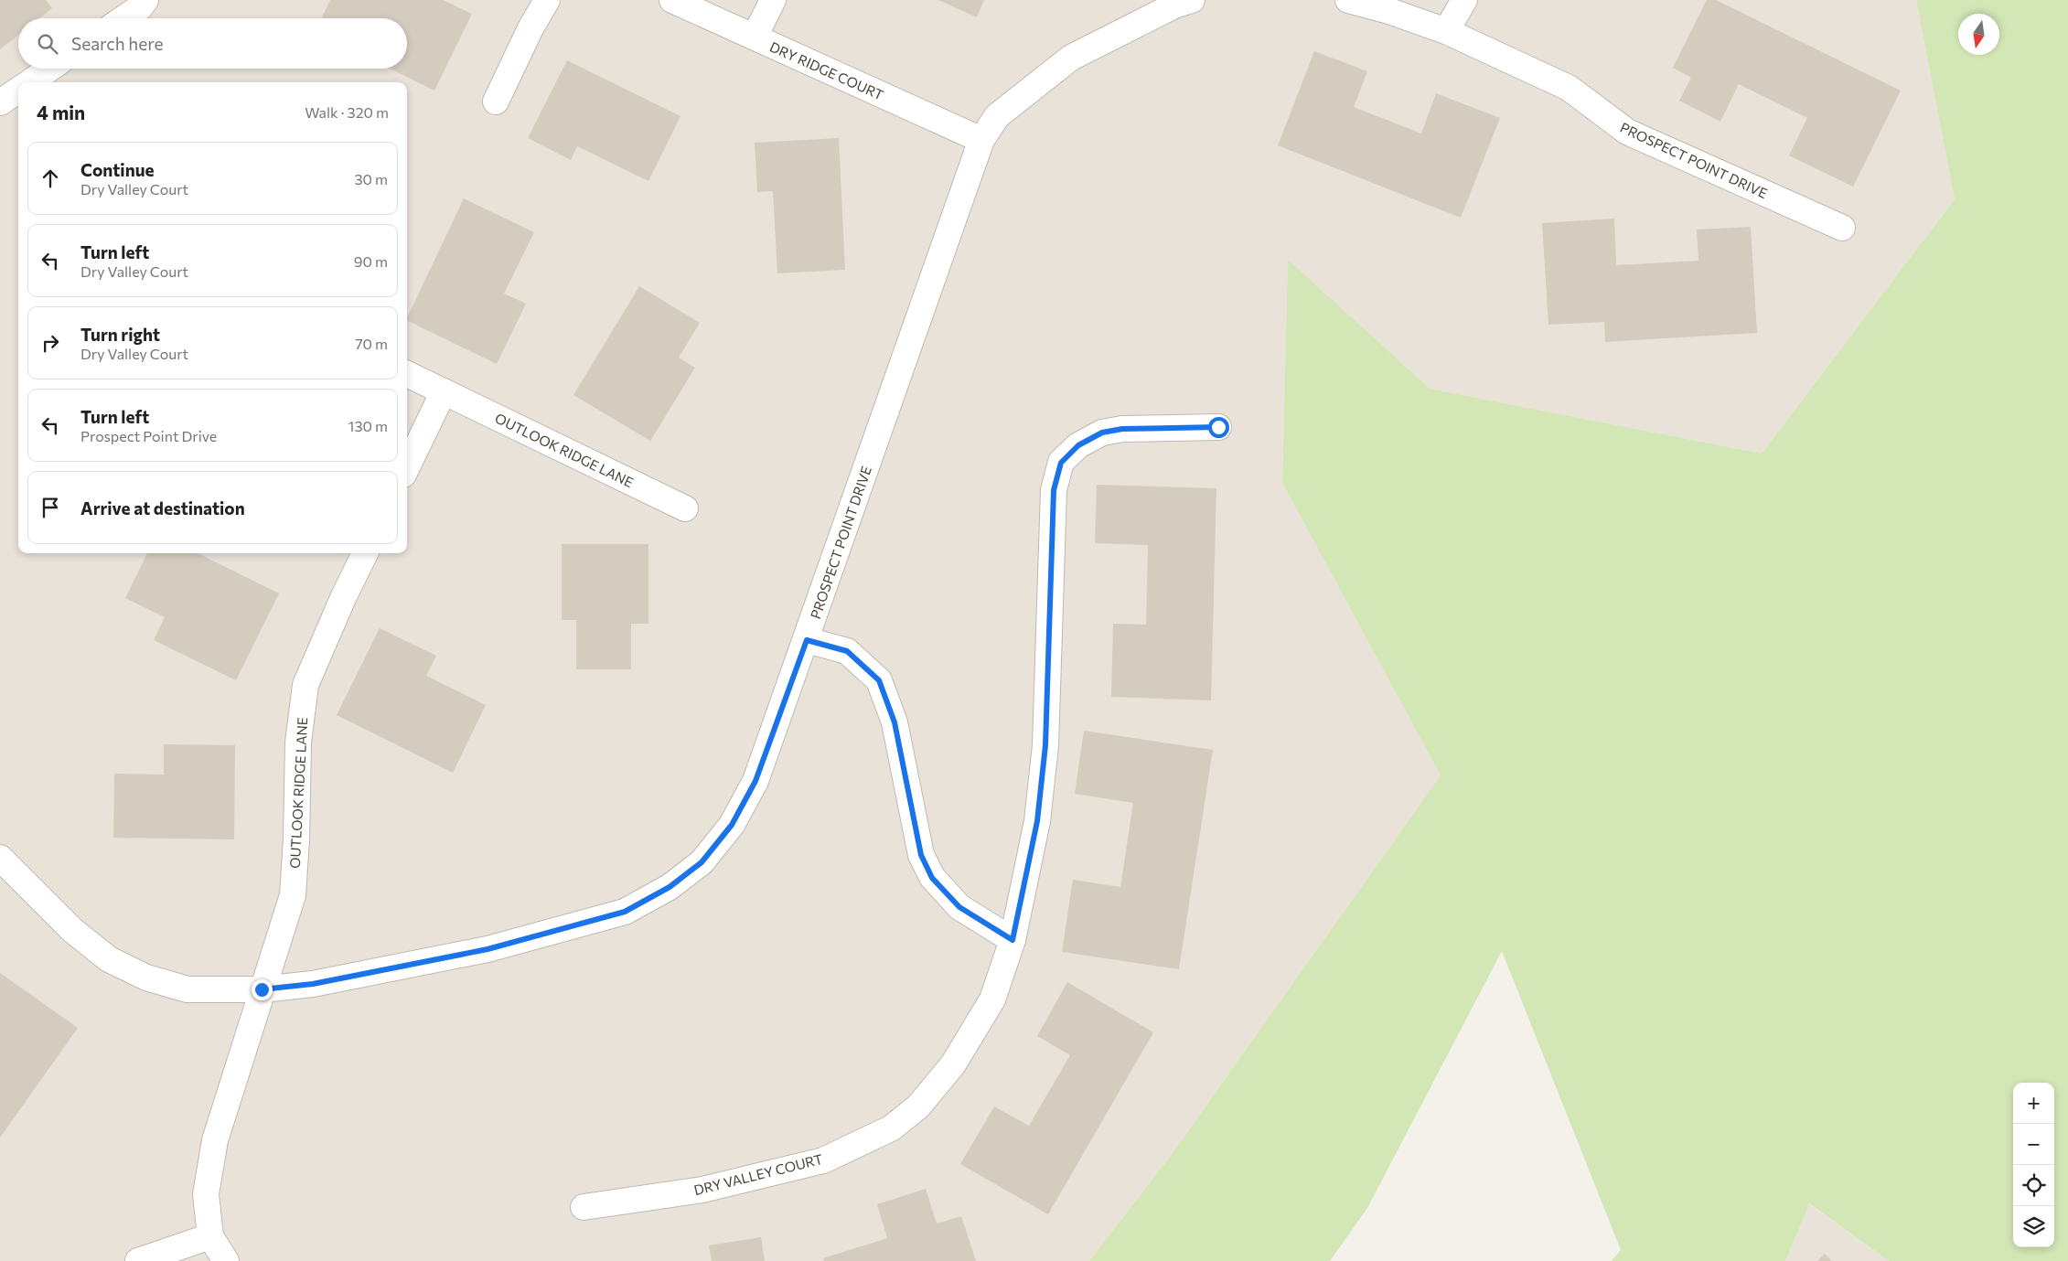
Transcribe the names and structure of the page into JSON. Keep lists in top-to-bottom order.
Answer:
{
  "streets": {
    "street": [
      "DRY RIDGE COURT",
      "PROSPECT POINT DRIVE",
      "OUTLOOK RIDGE LANE",
      "DRY VALLEY COURT"
    ]
  },
  "crossings": [
    ["DRY RIDGE COURT", "PROSPECT POINT DRIVE"],
    ["PROSPECT POINT DRIVE", "OUTLOOK RIDGE LANE"]
  ],
  "north": "bottom",
  "page": {
    "search": "Search here",
    "heading": ["4 min", "Walk · 320 m"],
    "list": [
      ["Continue", "Dry Valley Court", "30 m"],
      ["Turn left", "Dry Valley Court", "90 m"],
      ["Turn right", "Dry Valley Court", "70 m"],
      ["Turn left", "Prospect Point Drive", "130 m"],
      "Arrive at destination"
    ],
    "map_buttons": ["+", "−"]
  }
}
